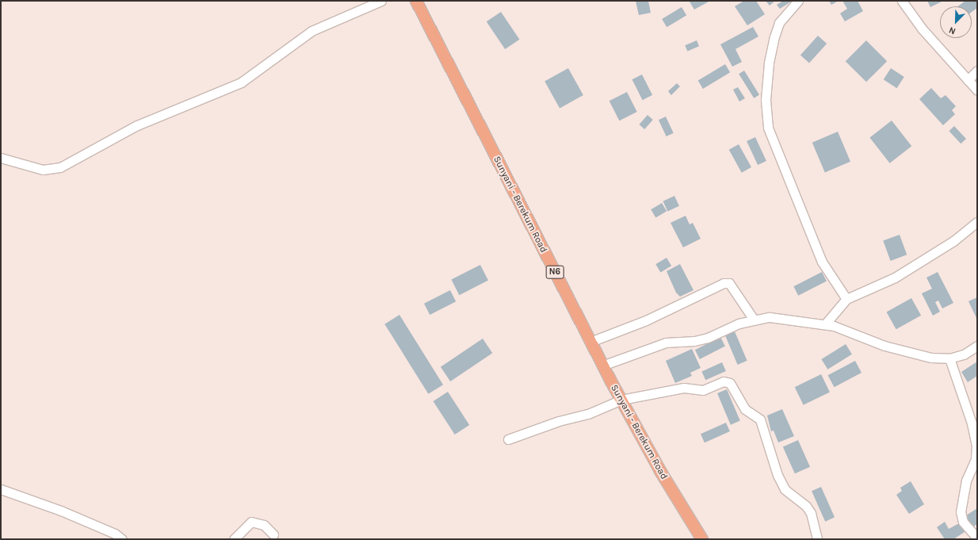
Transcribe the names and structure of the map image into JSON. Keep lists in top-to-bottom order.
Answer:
{
  "streets": {
    "main road": ["Sunyani - Berekum Road", "N6"]
  },
  "north": "bottom left"
}
